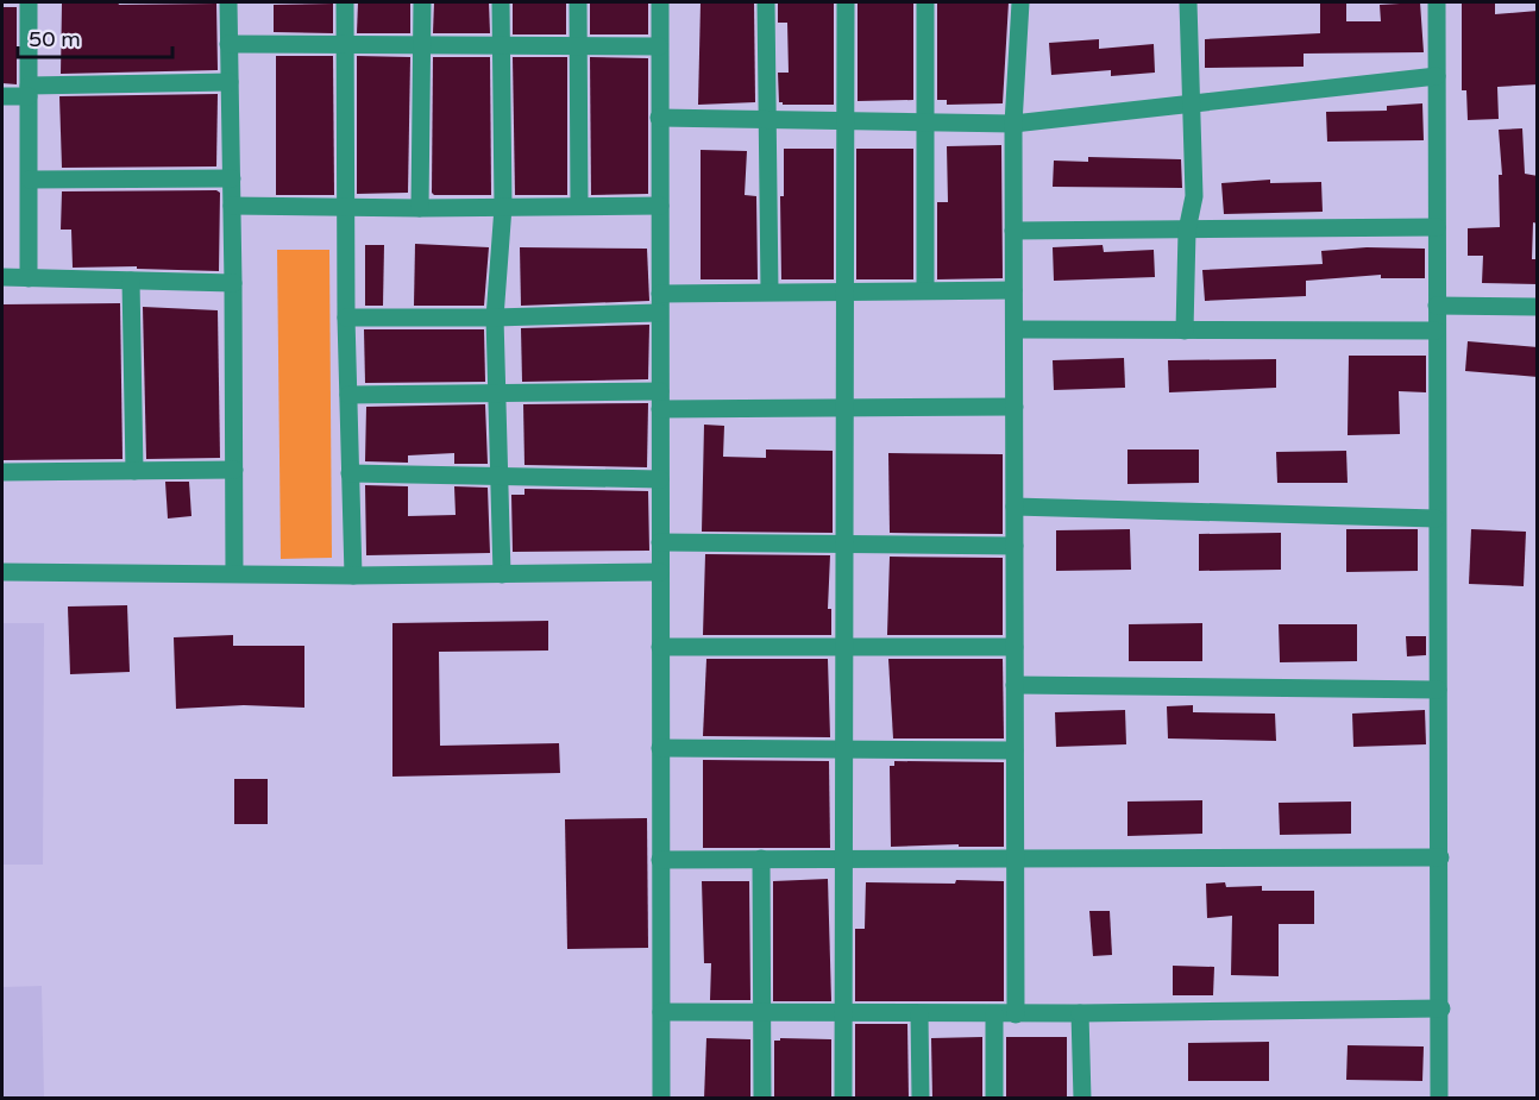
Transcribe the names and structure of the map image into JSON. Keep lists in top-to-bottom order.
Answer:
{
  "scale_bar": "50 m"
}
